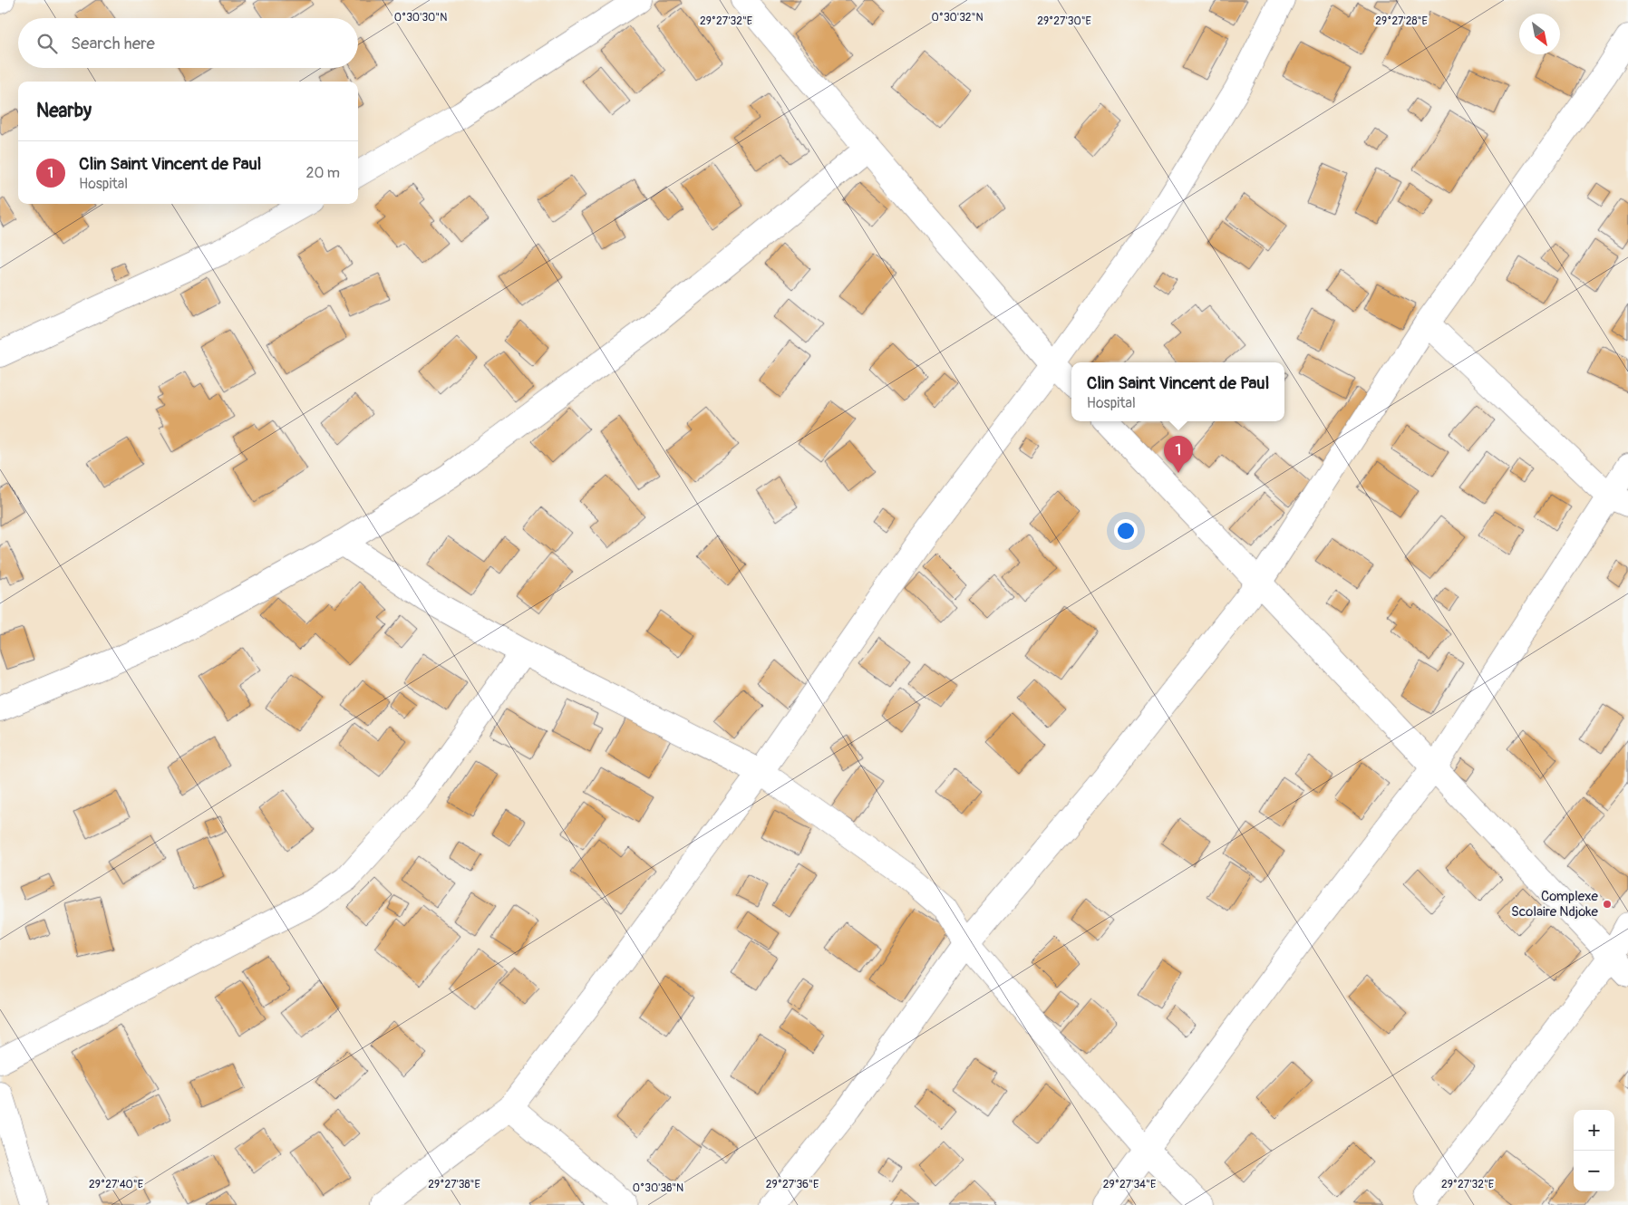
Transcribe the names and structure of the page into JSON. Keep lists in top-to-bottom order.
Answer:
{
  "places": ["Complexe Scolaire Ndjoke"],
  "north": "bottom right",
  "page": {
    "search": "Search here",
    "heading": "Nearby",
    "list": [
      {
        "mark": "1",
        "name": "Clin Saint Vincent de Paul",
        "note": "Hospital",
        "value": "20 m"
      }
    ],
    "popup": ["Clin Saint Vincent de Paul", "Hospital"],
    "pins": "1",
    "map_buttons": ["+", "−"]
  },
  "coordinates": [
    "0°30'30\"N",
    "0°30'32\"N",
    "29°27'28\"E",
    "29°27'32\"E",
    "29°27'30\"E",
    "29°27'40\"E",
    "29°27'38\"E",
    "29°27'36\"E",
    "29°27'34\"E",
    "0°30'38\"N"
  ]
}
